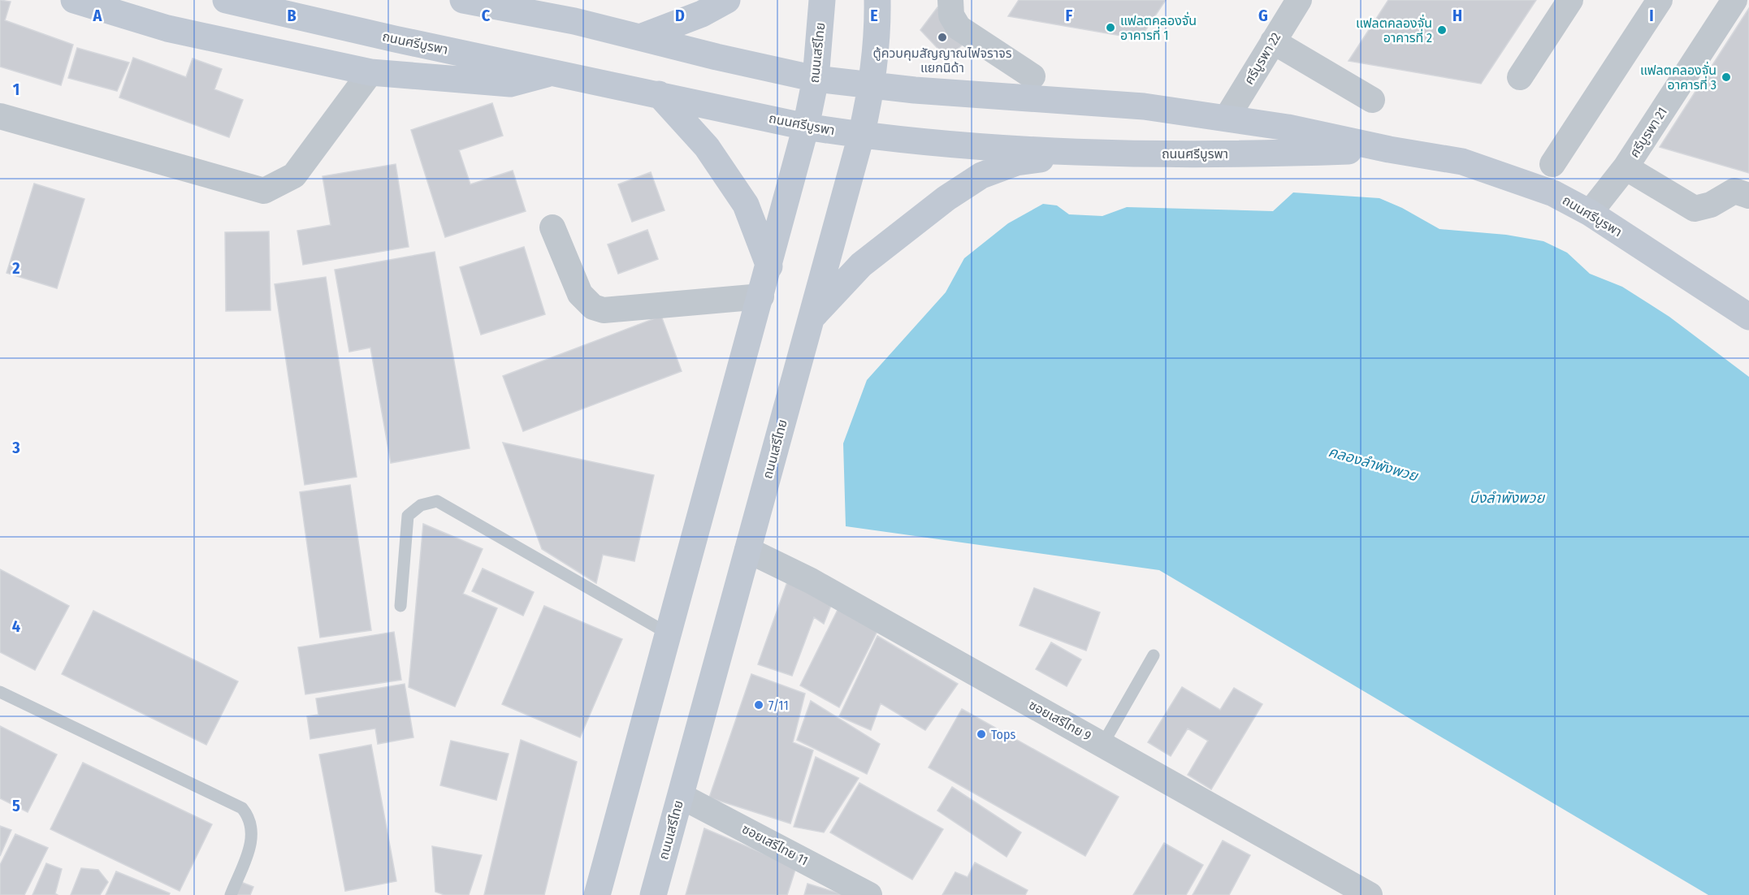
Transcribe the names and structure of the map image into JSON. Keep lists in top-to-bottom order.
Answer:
{
  "streets": {
    "street": [
      "ถนนศรีบูรพา",
      "ถนนเสรีไทย",
      "ศรีบูรพา 22",
      "ศรีบูรพา 21",
      "ซอยเสรีไทย 9",
      "ซอยเสรีไทย 11"
    ]
  },
  "crossings": [
    ["ถนนศรีบูรพา", "ถนนเสรีไทย"],
    ["ถนนศรีบูรพา", "ศรีบูรพา 22"],
    ["ถนนศรีบูรพา", "ศรีบูรพา 21"],
    ["ถนนเสรีไทย", "ซอยเสรีไทย 9"],
    ["ถนนเสรีไทย", "ซอยเสรีไทย 11"]
  ],
  "water": ["คลองลำพังพวย", "บึงลำพังพวย"],
  "places": [
    "แฟลตคลองจั่น อาคารที่ 1",
    "แฟลตคลองจั่น อาคารที่ 2",
    "ตู้ควบคุมสัญญาณไฟจราจร แยกนิด้า",
    "แฟลตคลองจั่น อาคารที่ 3",
    "7/11",
    "Tops"
  ],
  "grid": {
    "columns": [
      "A",
      "B",
      "C",
      "D",
      "E",
      "F",
      "G",
      "H",
      "I"
    ],
    "rows": [
      "1",
      "2",
      "3",
      "4",
      "5"
    ]
  }
}
